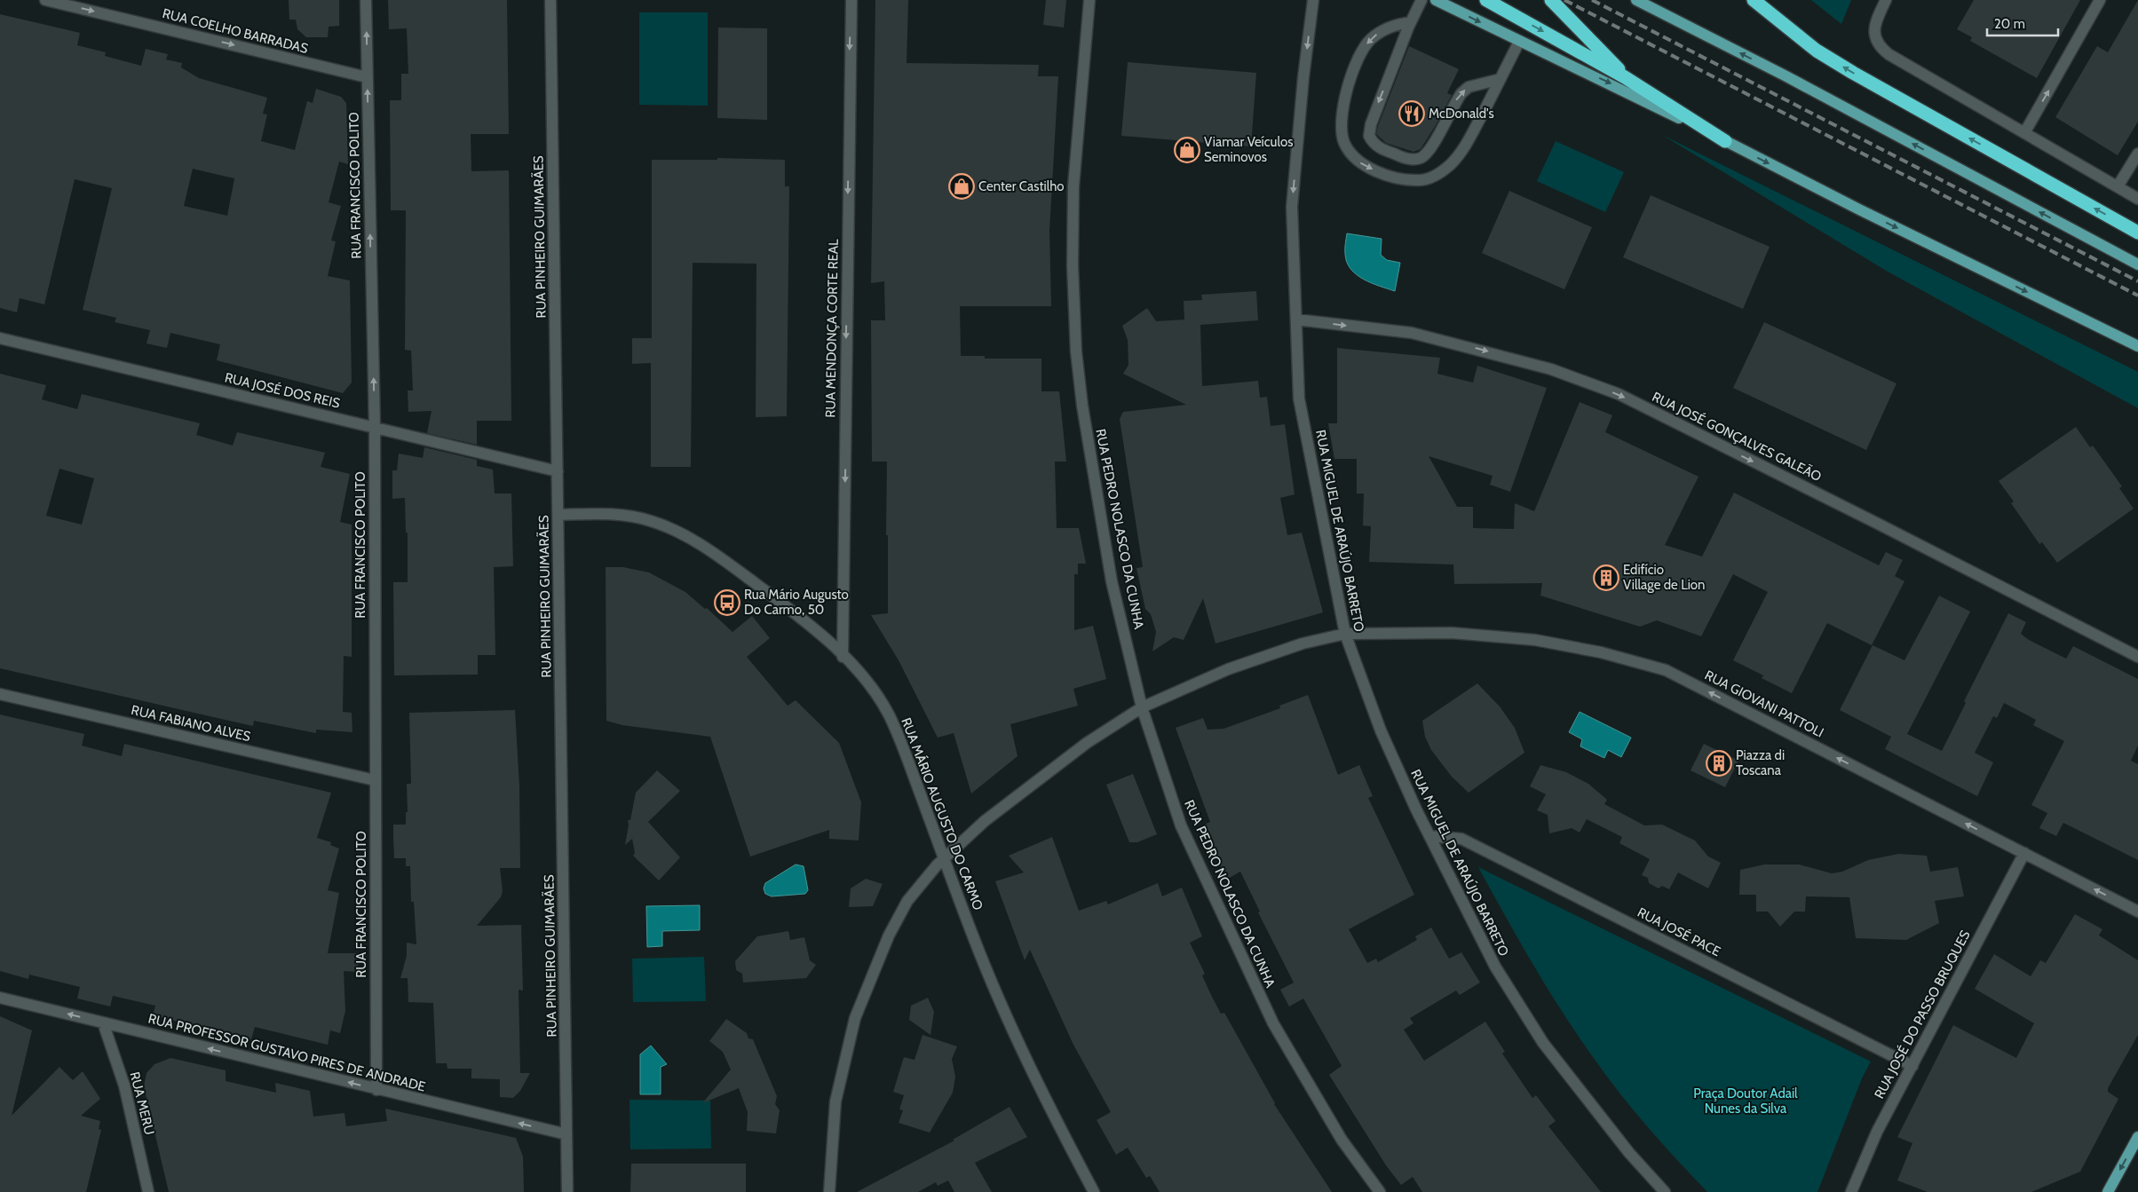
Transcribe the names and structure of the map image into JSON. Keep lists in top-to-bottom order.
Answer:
{
  "streets": {
    "street": [
      "RUA COELHO BARRADAS",
      "RUA FRANCISCO POLITO",
      "RUA PINHEIRO GUIMARÃES",
      "RUA MENDONÇA CORTE REAL",
      "RUA JOSÉ DOS REIS",
      "RUA JOSÉ GONÇALVES GALEÃO",
      "RUA PEDRO NOLASCO DA CUNHA",
      "RUA MIGUEL DE ARAÚJO BARRETO",
      "RUA GIOVANI PATTOLI",
      "RUA FABIANO ALVES",
      "RUA MÁRIO AUGUSTO DO CARMO",
      "RUA JOSÉ PACE",
      "RUA JOSÉ DO PASSO BRUQUES",
      "RUA PROFESSOR GUSTAVO PIRES DE ANDRADE",
      "RUA MERU"
    ]
  },
  "crossings": [
    ["RUA COELHO BARRADAS", "RUA FRANCISCO POLITO"],
    ["RUA FRANCISCO POLITO", "RUA JOSÉ DOS REIS"],
    ["RUA FRANCISCO POLITO", "RUA FABIANO ALVES"],
    ["RUA FRANCISCO POLITO", "RUA PROFESSOR GUSTAVO PIRES DE ANDRADE"],
    ["RUA PINHEIRO GUIMARÃES", "RUA JOSÉ DOS REIS"],
    ["RUA PINHEIRO GUIMARÃES", "RUA MÁRIO AUGUSTO DO CARMO"],
    ["RUA PINHEIRO GUIMARÃES", "RUA PROFESSOR GUSTAVO PIRES DE ANDRADE"],
    ["RUA MENDONÇA CORTE REAL", "RUA MÁRIO AUGUSTO DO CARMO"],
    ["RUA JOSÉ GONÇALVES GALEÃO", "RUA MIGUEL DE ARAÚJO BARRETO"],
    ["RUA PEDRO NOLASCO DA CUNHA", "RUA GIOVANI PATTOLI"],
    ["RUA MIGUEL DE ARAÚJO BARRETO", "RUA GIOVANI PATTOLI"],
    ["RUA MIGUEL DE ARAÚJO BARRETO", "RUA JOSÉ PACE"],
    ["RUA GIOVANI PATTOLI", "RUA MÁRIO AUGUSTO DO CARMO"],
    ["RUA GIOVANI PATTOLI", "RUA JOSÉ DO PASSO BRUQUES"],
    ["RUA JOSÉ PACE", "RUA JOSÉ DO PASSO BRUQUES"],
    ["RUA PROFESSOR GUSTAVO PIRES DE ANDRADE", "RUA MERU"]
  ],
  "one_way": [
    "RUA COELHO BARRADAS",
    "RUA FRANCISCO POLITO",
    "RUA MENDONÇA CORTE REAL",
    "RUA JOSÉ GONÇALVES GALEÃO",
    "RUA GIOVANI PATTOLI",
    "RUA PROFESSOR GUSTAVO PIRES DE ANDRADE"
  ],
  "parks": ["Praça Doutor Adail Nunes da Silva"],
  "places": {
    "restaurant": ["McDonald's"],
    "shop": ["Viamar Veículos Seminovos", "Center Castilho"],
    "building": ["Edifício Village de Lion", "Piazza di Toscana"],
    "bus stop": ["Rua Mário Augusto Do Carmo, 50"]
  },
  "scale_bar": "20 m"
}
